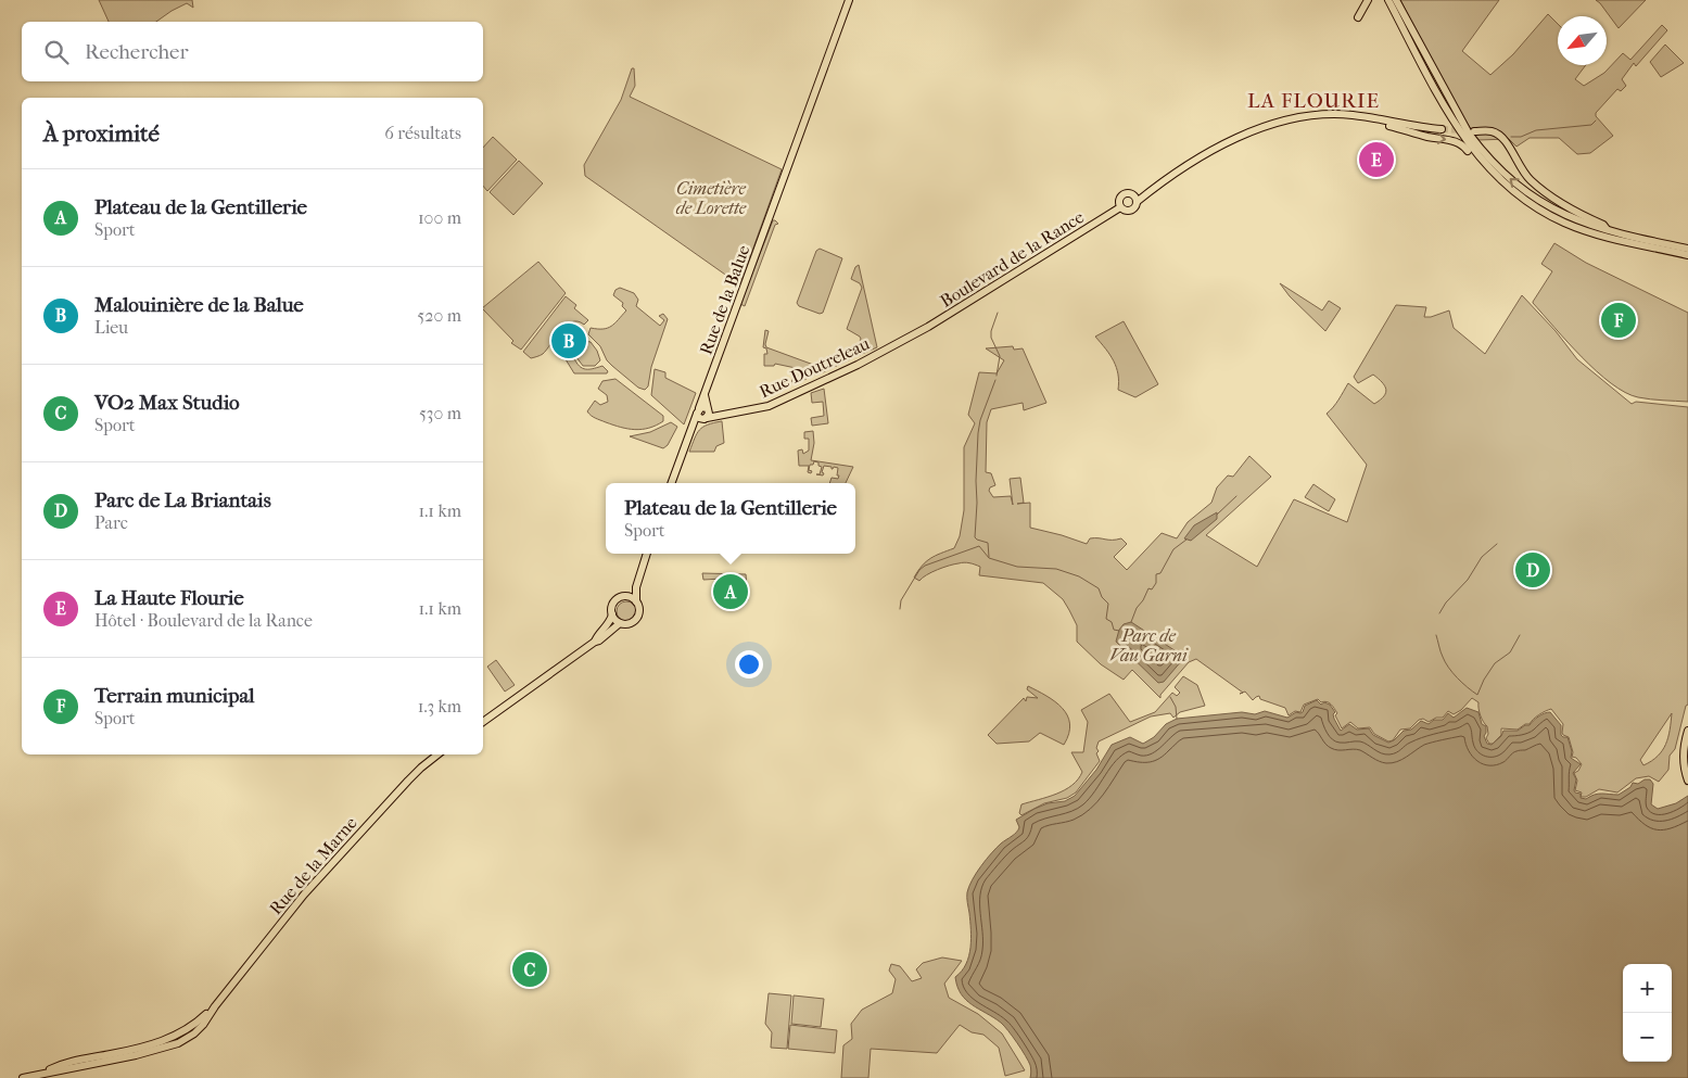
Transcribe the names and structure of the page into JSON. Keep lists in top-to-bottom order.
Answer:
{
  "streets": {
    "main road": [
      "Boulevard de la Rance",
      "Rue de la Balue",
      "Rue Doutreleau",
      "Rue de la Marne"
    ]
  },
  "crossings": [
    ["Boulevard de la Rance", "Rue Doutreleau"],
    ["Rue de la Balue", "Rue Doutreleau"]
  ],
  "districts": ["LA FLOURIE"],
  "parks": ["Cimetière de Lorette", "Parc de Vau Garni"],
  "north": "bottom left",
  "page": {
    "search": "Rechercher",
    "heading": ["À proximité", "6 résultats"],
    "pins": [
      "E",
      "F",
      "B",
      "D",
      "A",
      "C"
    ],
    "list": [
      {
        "mark": "A",
        "name": "Plateau de la Gentillerie",
        "note": "Sport",
        "value": "100 m"
      },
      {
        "mark": "B",
        "name": "Malouinière de la Balue",
        "note": "Lieu",
        "value": "520 m"
      },
      {
        "mark": "C",
        "name": "VO2 Max Studio",
        "note": "Sport",
        "value": "530 m"
      },
      {
        "mark": "D",
        "name": "Parc de La Briantais",
        "note": "Parc",
        "value": "1.1 km"
      },
      {
        "mark": "E",
        "name": "La Haute Flourie",
        "note": "Hôtel · Boulevard de la Rance",
        "value": "1.1 km"
      },
      {
        "mark": "F",
        "name": "Terrain municipal",
        "note": "Sport",
        "value": "1.3 km"
      }
    ],
    "popup": ["Plateau de la Gentillerie", "Sport"],
    "map_buttons": ["+", "−"]
  }
}
